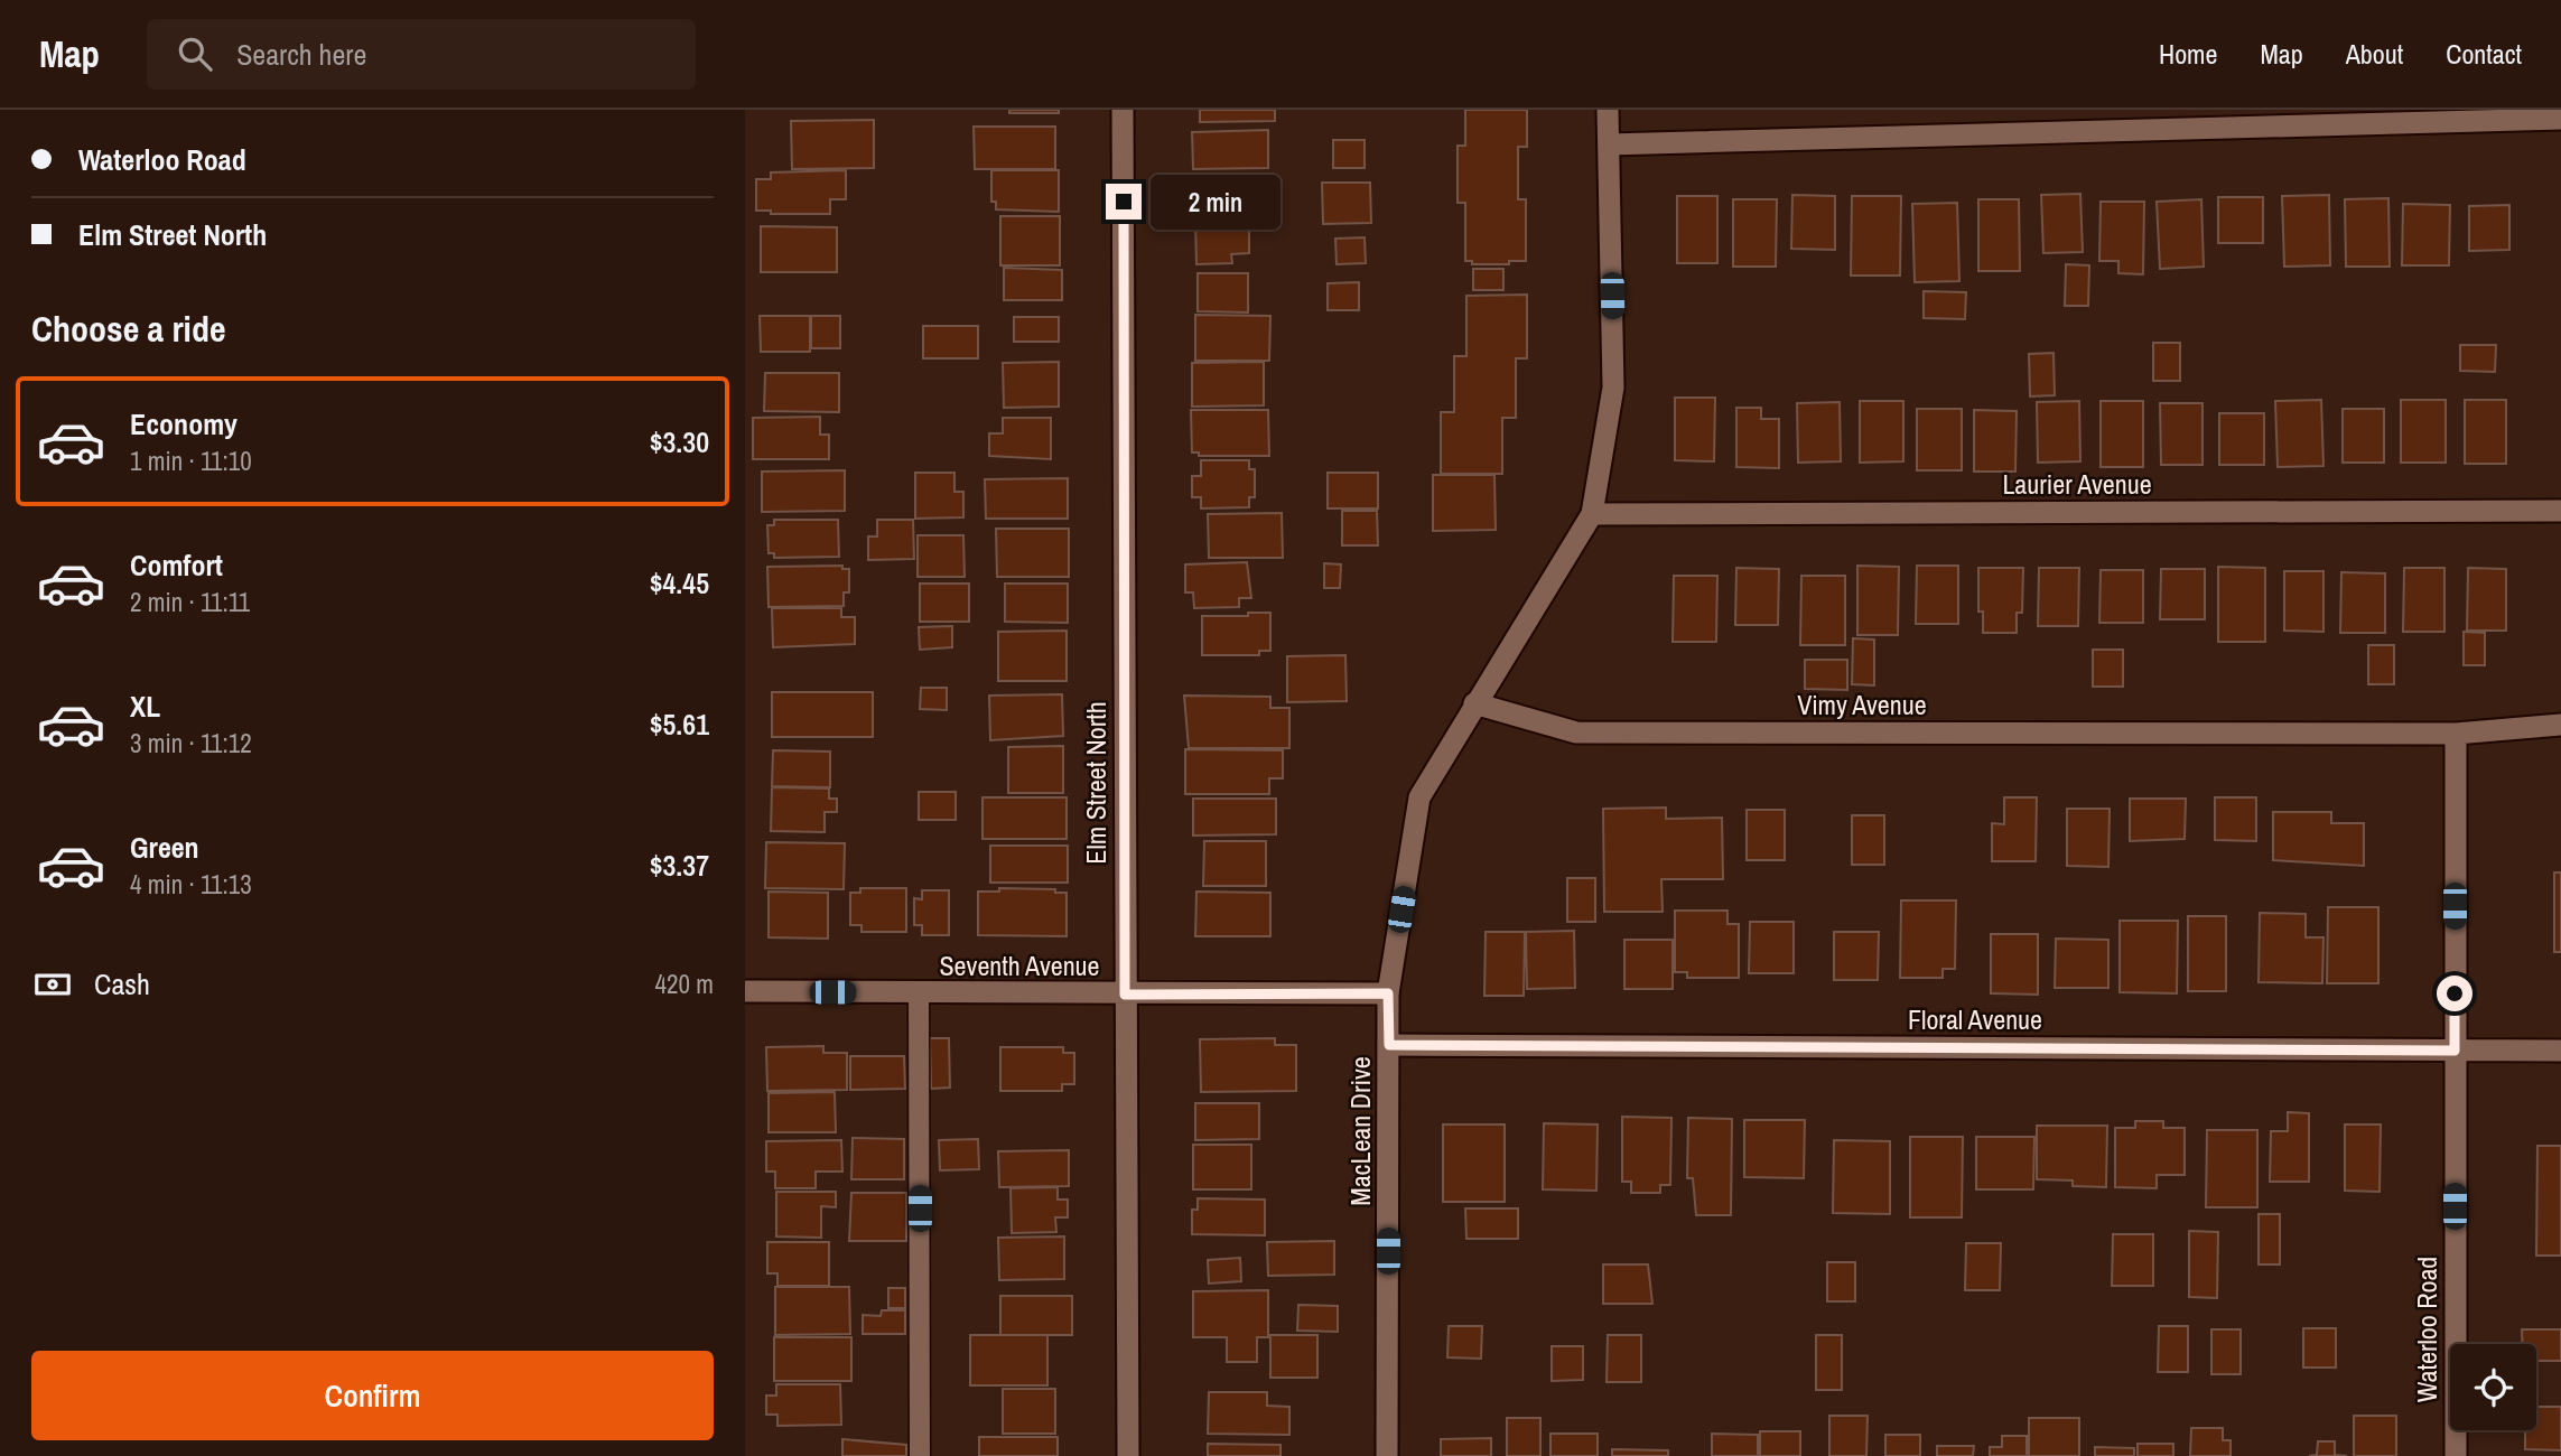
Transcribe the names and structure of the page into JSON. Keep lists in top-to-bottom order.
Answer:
{
  "streets": {
    "street": [
      "Laurier Avenue",
      "Vimy Avenue",
      "Elm Street North",
      "Seventh Avenue",
      "Floral Avenue",
      "MacLean Drive",
      "Waterloo Road"
    ]
  },
  "crossings": [
    ["Vimy Avenue", "Waterloo Road"],
    ["Elm Street North", "Seventh Avenue"],
    ["Seventh Avenue", "MacLean Drive"],
    ["Floral Avenue", "MacLean Drive"],
    ["Floral Avenue", "Waterloo Road"]
  ],
  "page": {
    "header": "Map",
    "search": "Search here",
    "nav": [
      "Home",
      "Map",
      "About",
      "Contact"
    ],
    "banner": ["Waterloo Road", "Elm Street North"],
    "bubble": "2 min",
    "heading": "Choose a ride",
    "list": [
      {
        "name": "Economy",
        "note": "1 min · 11:10",
        "value": "$3.30"
      },
      {
        "name": "Comfort",
        "note": "2 min · 11:11",
        "value": "$4.45"
      },
      {
        "name": "XL",
        "note": "3 min · 11:12",
        "value": "$5.61"
      },
      {
        "name": "Green",
        "note": "4 min · 11:13",
        "value": "$3.37"
      }
    ],
    "pay": ["Cash", "420 m"],
    "buttons": "Confirm"
  }
}
